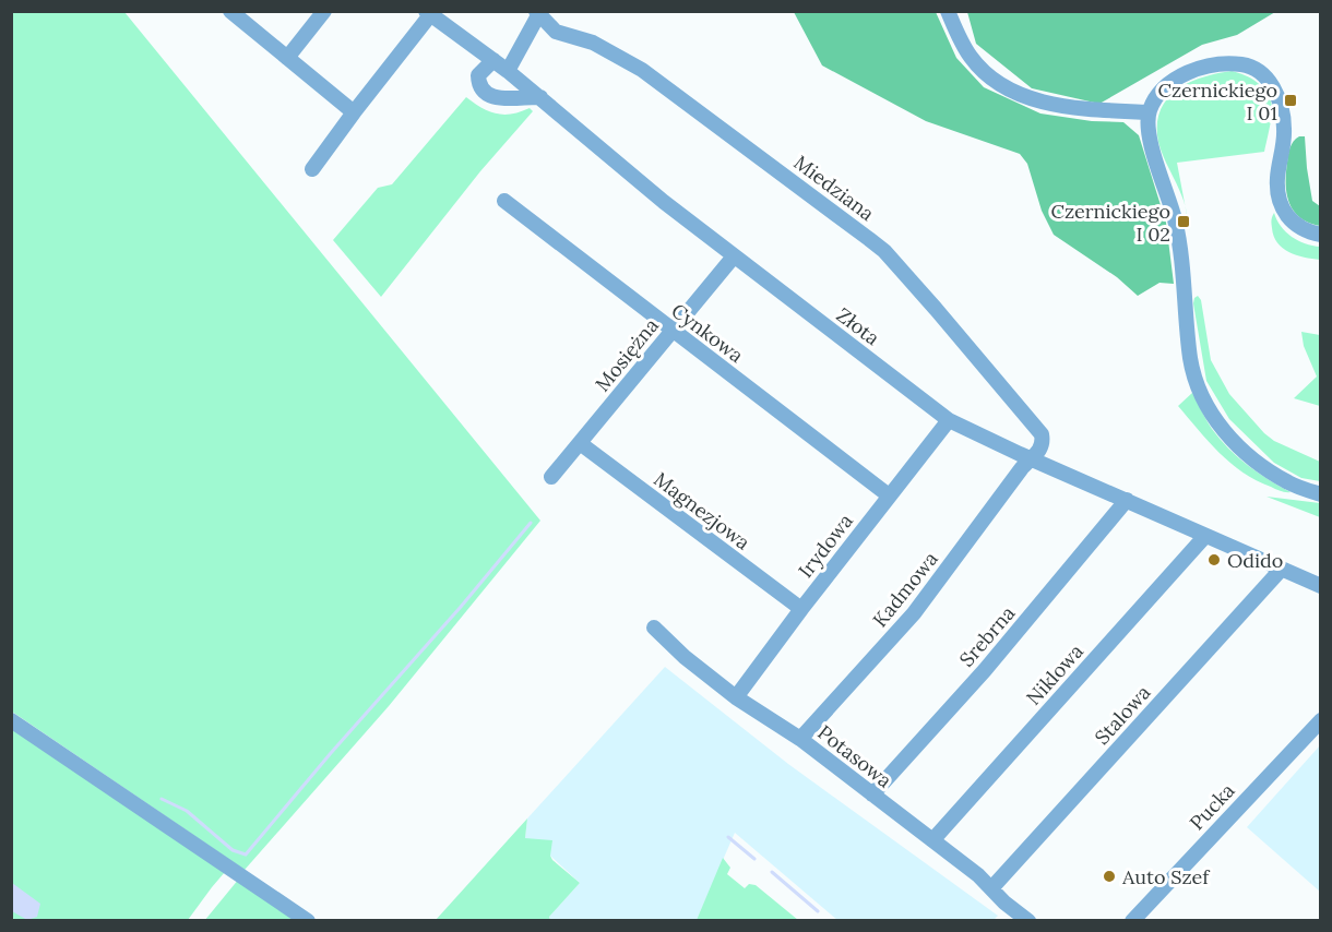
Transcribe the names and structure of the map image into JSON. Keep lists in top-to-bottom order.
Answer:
{
  "streets": {
    "street": [
      "Miedziana",
      "Złota",
      "Cynkowa",
      "Mosiężna",
      "Magnezjowa",
      "Irydowa",
      "Kadmowa",
      "Srebrna",
      "Niklowa",
      "Stalowa",
      "Potasowa",
      "Pucka"
    ]
  },
  "crossings": [
    ["Miedziana", "Złota"],
    ["Miedziana", "Kadmowa"],
    ["Złota", "Mosiężna"],
    ["Złota", "Irydowa"],
    ["Złota", "Kadmowa"],
    ["Złota", "Srebrna"],
    ["Złota", "Niklowa"],
    ["Złota", "Stalowa"],
    ["Cynkowa", "Mosiężna"],
    ["Cynkowa", "Irydowa"],
    ["Mosiężna", "Magnezjowa"],
    ["Magnezjowa", "Irydowa"],
    ["Irydowa", "Potasowa"],
    ["Kadmowa", "Potasowa"],
    ["Srebrna", "Potasowa"],
    ["Niklowa", "Potasowa"],
    ["Stalowa", "Potasowa"]
  ],
  "places": {
    "transit": ["Czernickiego I 01", "Czernickiego I 02"],
    "other": ["Odido", "Auto Szef"]
  }
}
